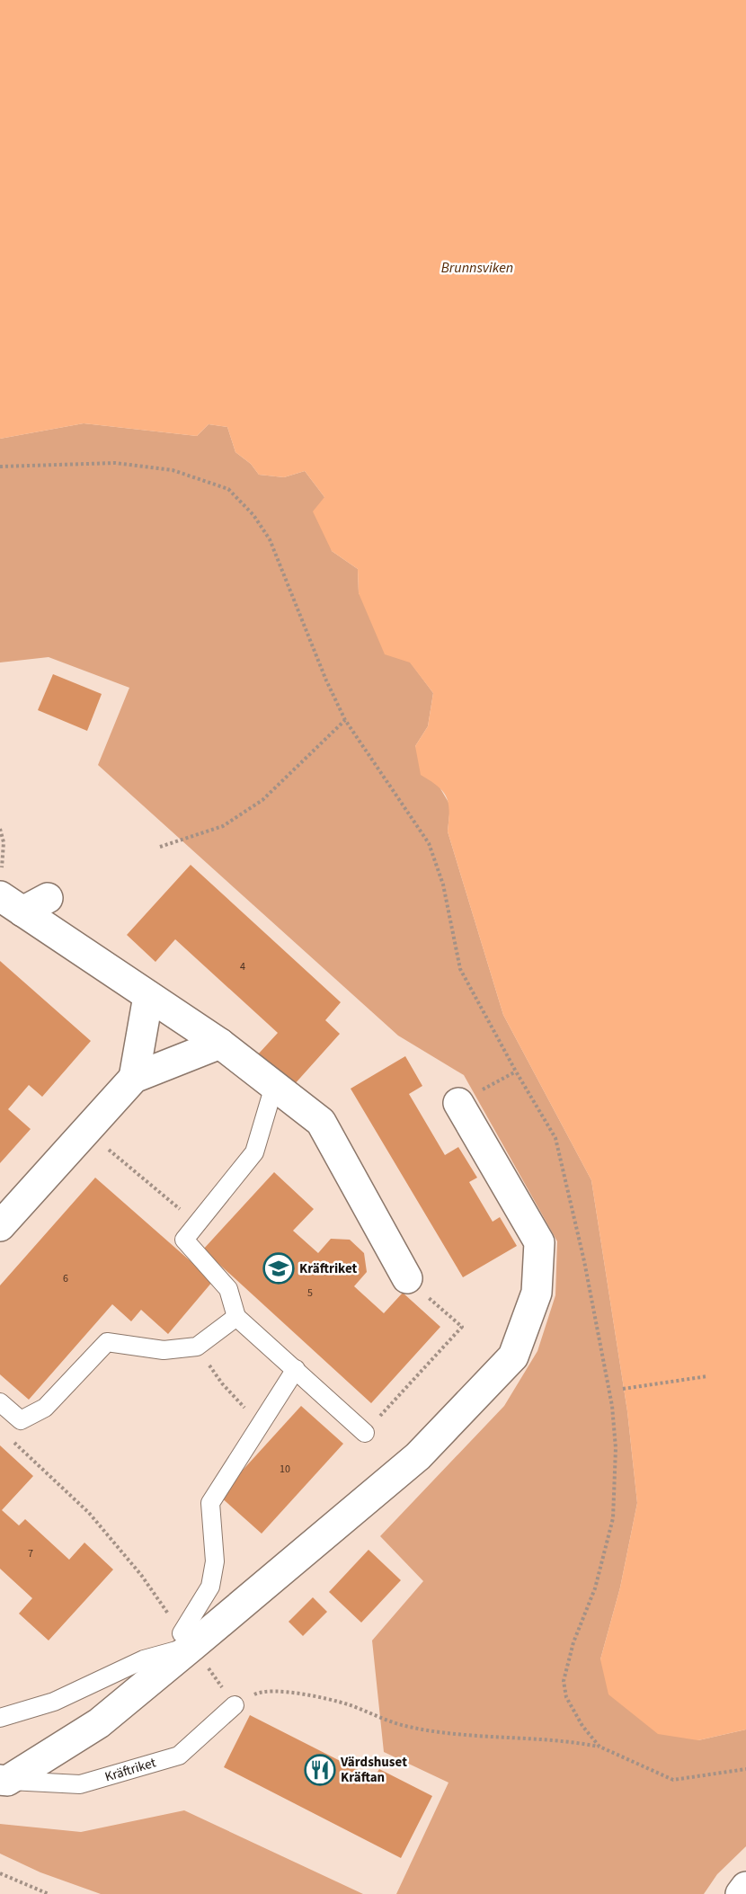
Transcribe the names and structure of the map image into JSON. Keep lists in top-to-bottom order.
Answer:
{
  "streets": {
    "street": ["Kräftriket"]
  },
  "water": ["Brunnsviken"],
  "places": {
    "school or university": ["Kräftriket"],
    "restaurant": ["Värdshuset Kräftan"]
  },
  "house_numbers": [
    "4",
    "6",
    "5",
    "10",
    "7"
  ]
}
